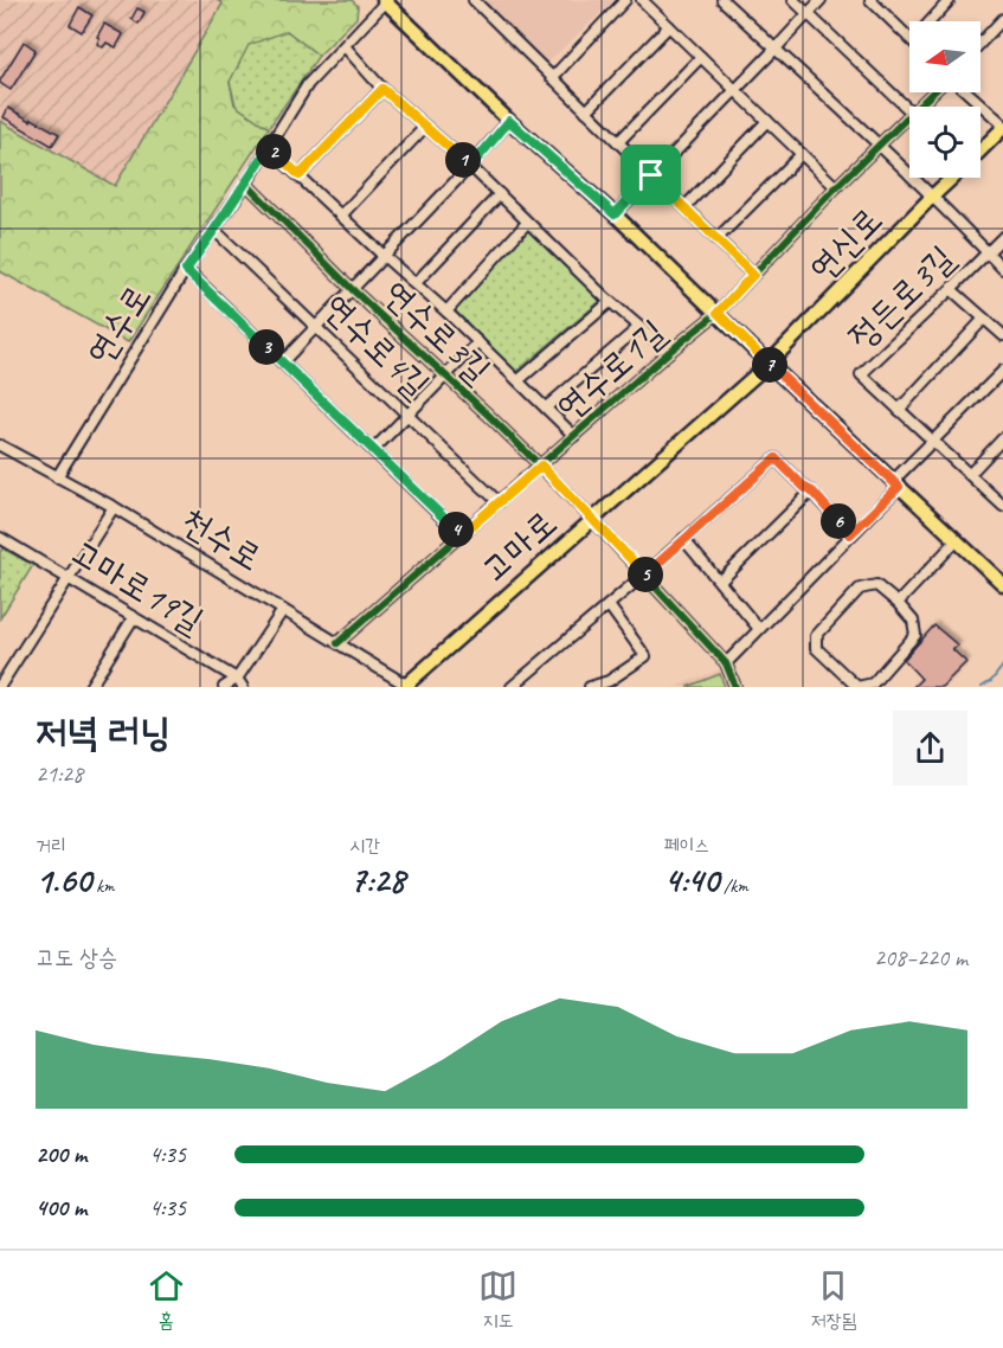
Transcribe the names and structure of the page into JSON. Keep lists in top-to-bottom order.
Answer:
{
  "streets": {
    "main road": ["연신로", "고마로"],
    "street": [
      "정든로3길",
      "연수로",
      "연수로3길",
      "연수로4길",
      "연수로1길",
      "천수로",
      "고마로19길"
    ]
  },
  "crossings": [
    ["연신로", "고마로"],
    ["연수로", "연수로3길"],
    ["연수로", "연수로4길"],
    ["연수로", "연수로1길"],
    ["연수로", "천수로"],
    ["연수로3길", "연수로1길"],
    ["연수로3길", "고마로"],
    ["연수로4길", "연수로1길"],
    ["연수로1길", "천수로"],
    ["천수로", "고마로"]
  ],
  "north": "left",
  "page": {
    "pins": [
      "2",
      "1",
      "3",
      "7",
      "6",
      "4",
      "5"
    ],
    "heading": ["저녁 러닝", "21:28"],
    "stats": [
      ["거리", "1.60 km"],
      ["시간", "7:28"],
      ["페이스", "4:40 /km"]
    ],
    "chart": ["고도 상승", "208–220 m"],
    "list": [
      {
        "name": "200 m",
        "note": "4:35"
      },
      {
        "name": "400 m",
        "note": "4:35"
      }
    ],
    "tabs": ["홈", "지도", "저장됨"]
  }
}
